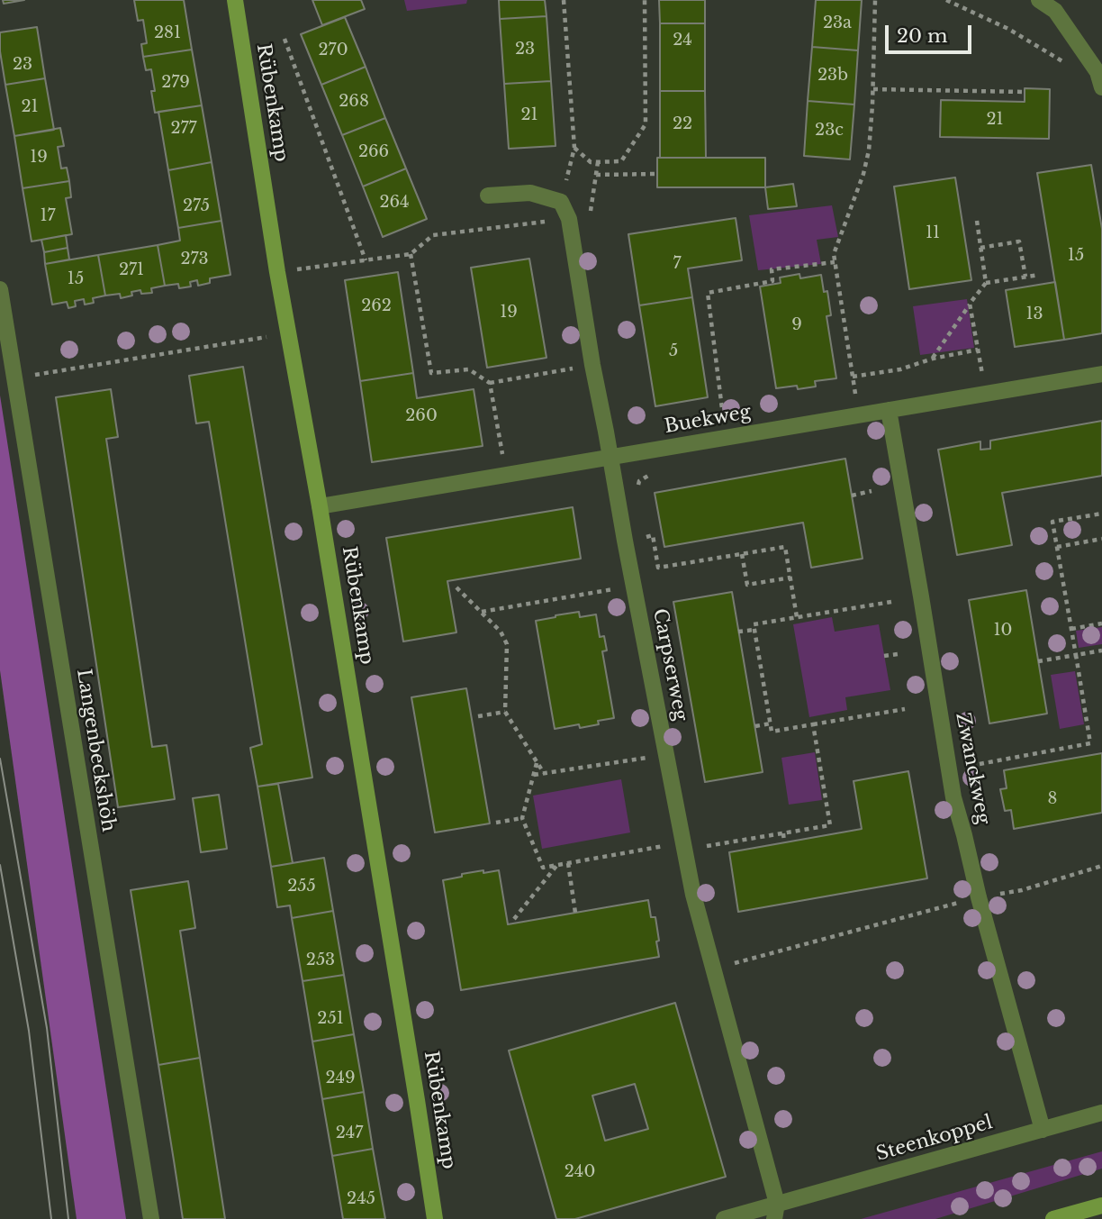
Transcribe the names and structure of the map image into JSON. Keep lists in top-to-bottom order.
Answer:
{
  "streets": {
    "street": [
      "Rübenkamp",
      "Buekweg",
      "Carpserweg",
      "Langenbeckshöh",
      "Zwanckweg",
      "Steenkoppel"
    ]
  },
  "crossings": [
    ["Rübenkamp", "Buekweg"],
    ["Buekweg", "Carpserweg"],
    ["Buekweg", "Zwanckweg"],
    ["Carpserweg", "Steenkoppel"],
    ["Zwanckweg", "Steenkoppel"]
  ],
  "house_numbers": [
    "23a",
    "281",
    "24",
    "23",
    "270",
    "23",
    "23b",
    "279",
    "268",
    "21",
    "21",
    "21",
    "22",
    "277",
    "23c",
    "266",
    "19",
    "264",
    "275",
    "17",
    "11",
    "15",
    "273",
    "7",
    "271",
    "15",
    "262",
    "19",
    "13",
    "9",
    "5",
    "260",
    "10",
    "8",
    "255",
    "253",
    "251",
    "249",
    "247",
    "240",
    "245"
  ],
  "scale_bar": "20 m"
}
